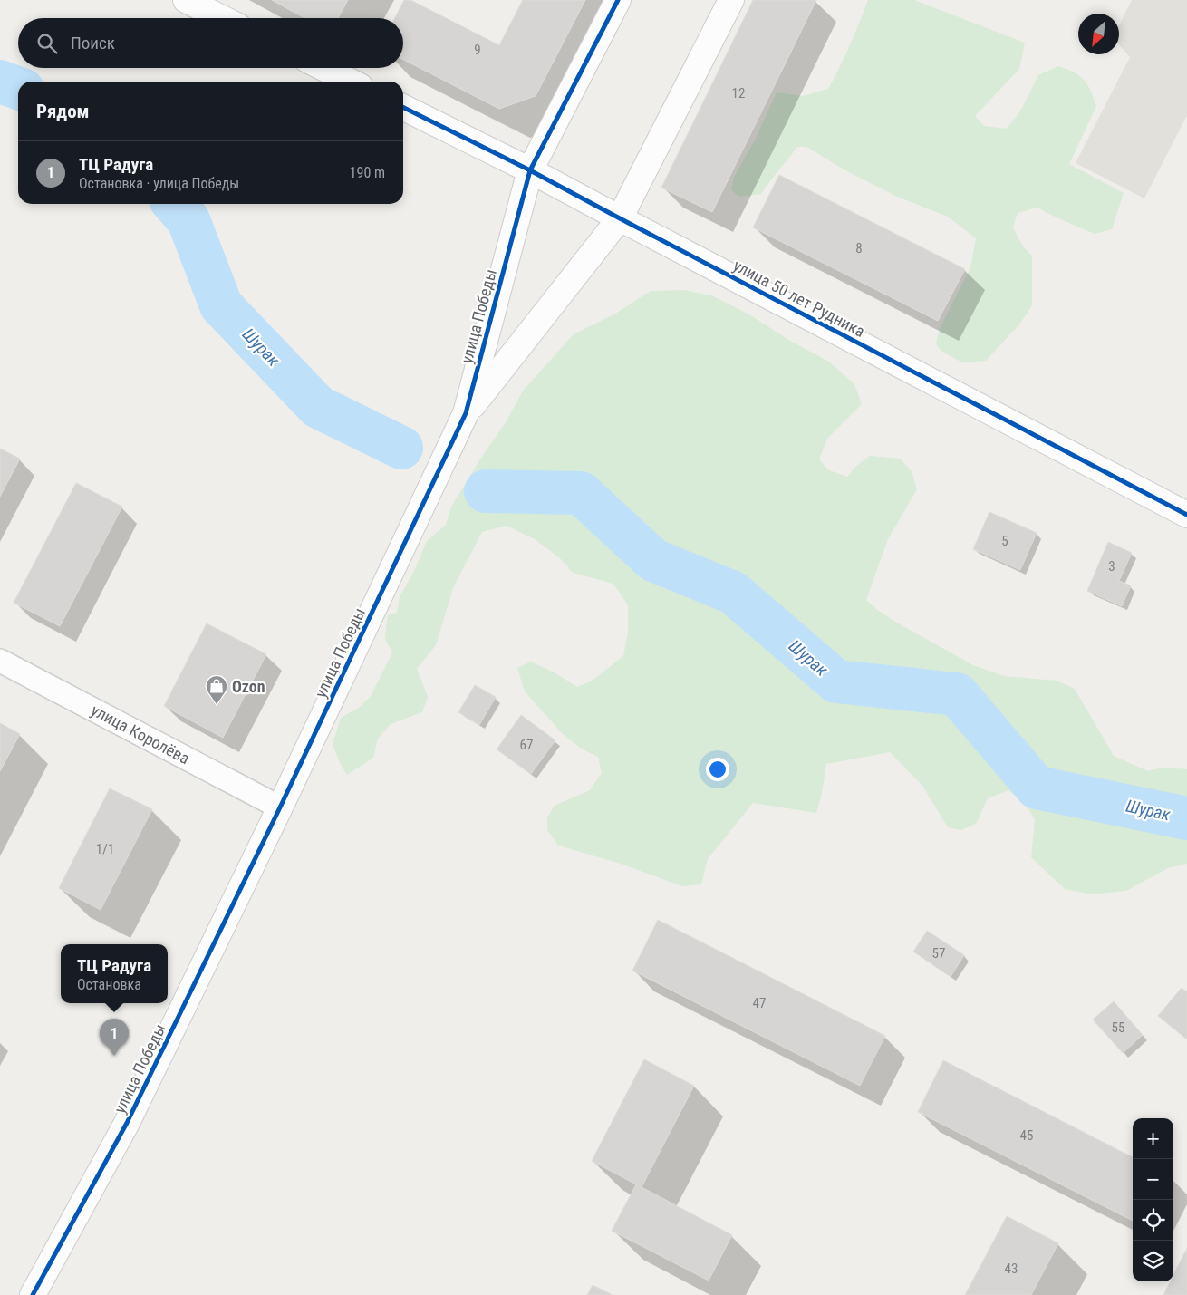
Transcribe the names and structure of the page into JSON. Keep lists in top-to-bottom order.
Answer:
{
  "streets": {
    "street": ["улица 50 лет Рудника", "улица Победы", "улица Королёва"]
  },
  "crossings": [
    ["улица 50 лет Рудника", "улица Победы"],
    ["улица Победы", "улица Королёва"]
  ],
  "water": ["Шурак"],
  "places": {
    "shop": ["Ozon"]
  },
  "house_numbers": [
    "9",
    "12",
    "8",
    "5",
    "3",
    "67",
    "1/1",
    "57",
    "47",
    "55",
    "45",
    "43"
  ],
  "north": "bottom left",
  "page": {
    "search": "Поиск",
    "heading": "Рядом",
    "list": [
      {
        "mark": "1",
        "name": "ТЦ Радуга",
        "note": "Остановка · улица Победы",
        "value": "190 m"
      }
    ],
    "popup": ["ТЦ Радуга", "Остановка"],
    "pins": "1",
    "map_buttons": ["+", "−"]
  }
}
